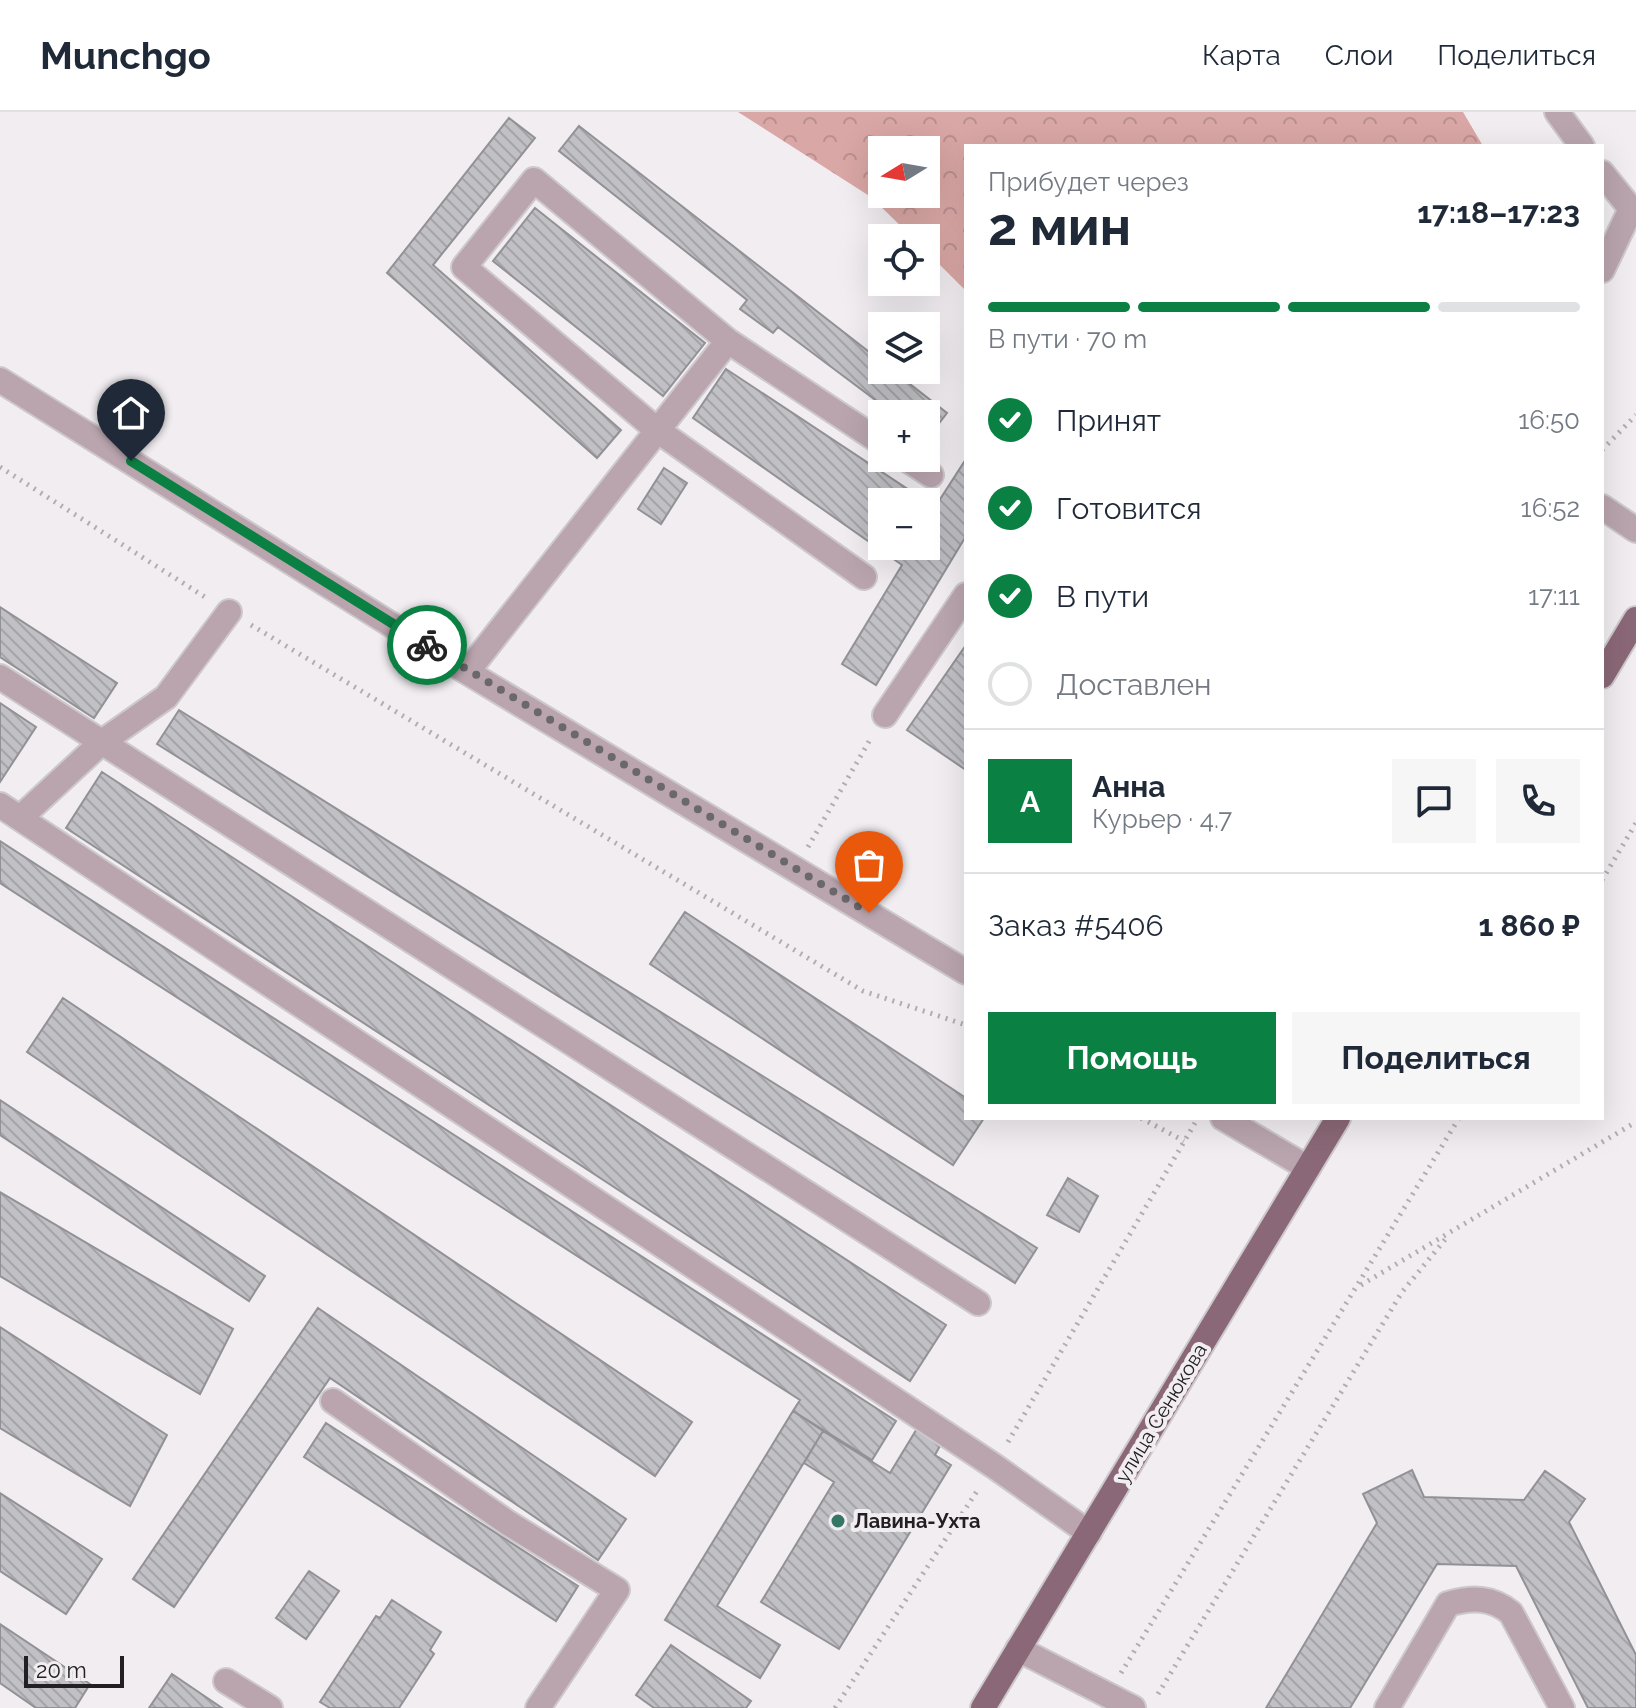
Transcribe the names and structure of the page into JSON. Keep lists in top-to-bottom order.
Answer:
{
  "streets": {
    "main road": ["улица Сенюкова"]
  },
  "places": ["Лавина-Ухта"],
  "scale_bar": "20 m",
  "north": "left",
  "page": {
    "header": "Munchgo",
    "nav": ["Карта", "Слои", "Поделиться"],
    "map_buttons": ["+", "−"],
    "heading": ["2 мин", "Прибудет через", "17:18–17:23"],
    "panel": [
      "Анна",
      "Курьер · 4.7",
      "Заказ #5406",
      "1 860 ₽"
    ],
    "bar": "В пути · 70 m",
    "list": [
      ["Принят", "16:50"],
      ["Готовится", "16:52"],
      ["В пути", "17:11"],
      "Доставлен"
    ],
    "round": "А",
    "buttons": ["Помощь", "Поделиться"],
    "scale": "20 m"
  }
}
